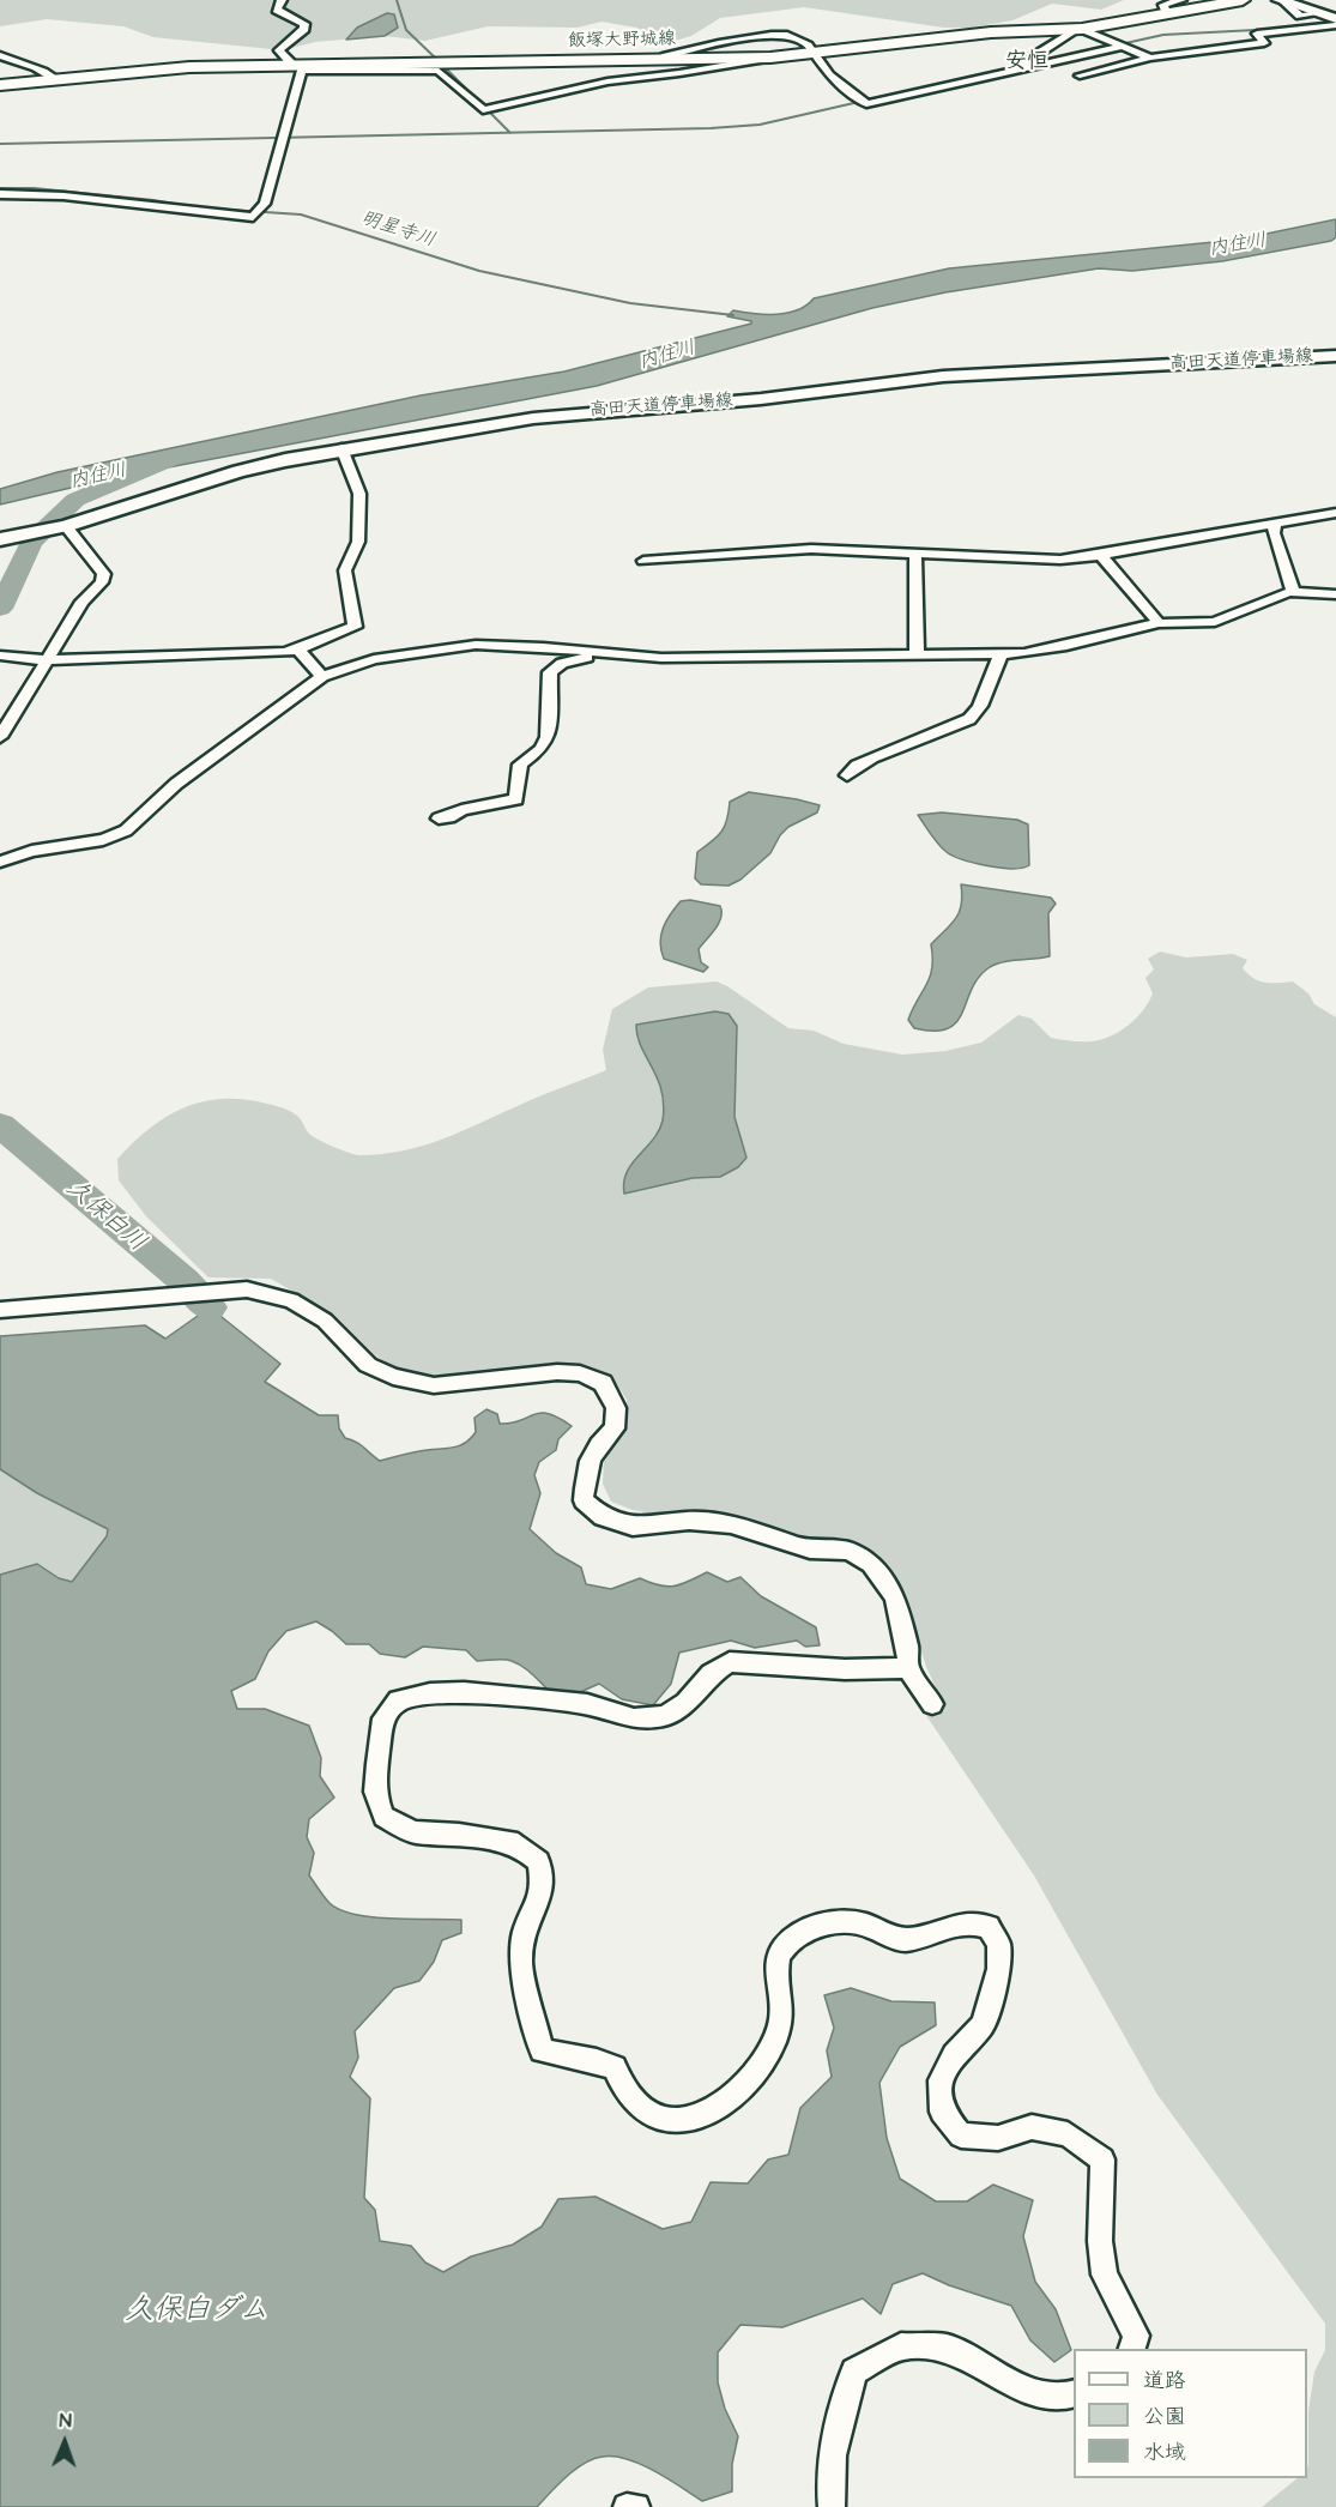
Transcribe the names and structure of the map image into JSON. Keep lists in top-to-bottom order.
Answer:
{
  "streets": {
    "main road": ["飯塚大野城線", "高田天道停車場線"]
  },
  "districts": ["安恒"],
  "water": [
    "明星寺川",
    "内住川",
    "久保白川",
    "久保白ダム"
  ],
  "legend": ["道路", "公園", "水域"],
  "north": "top"
}
